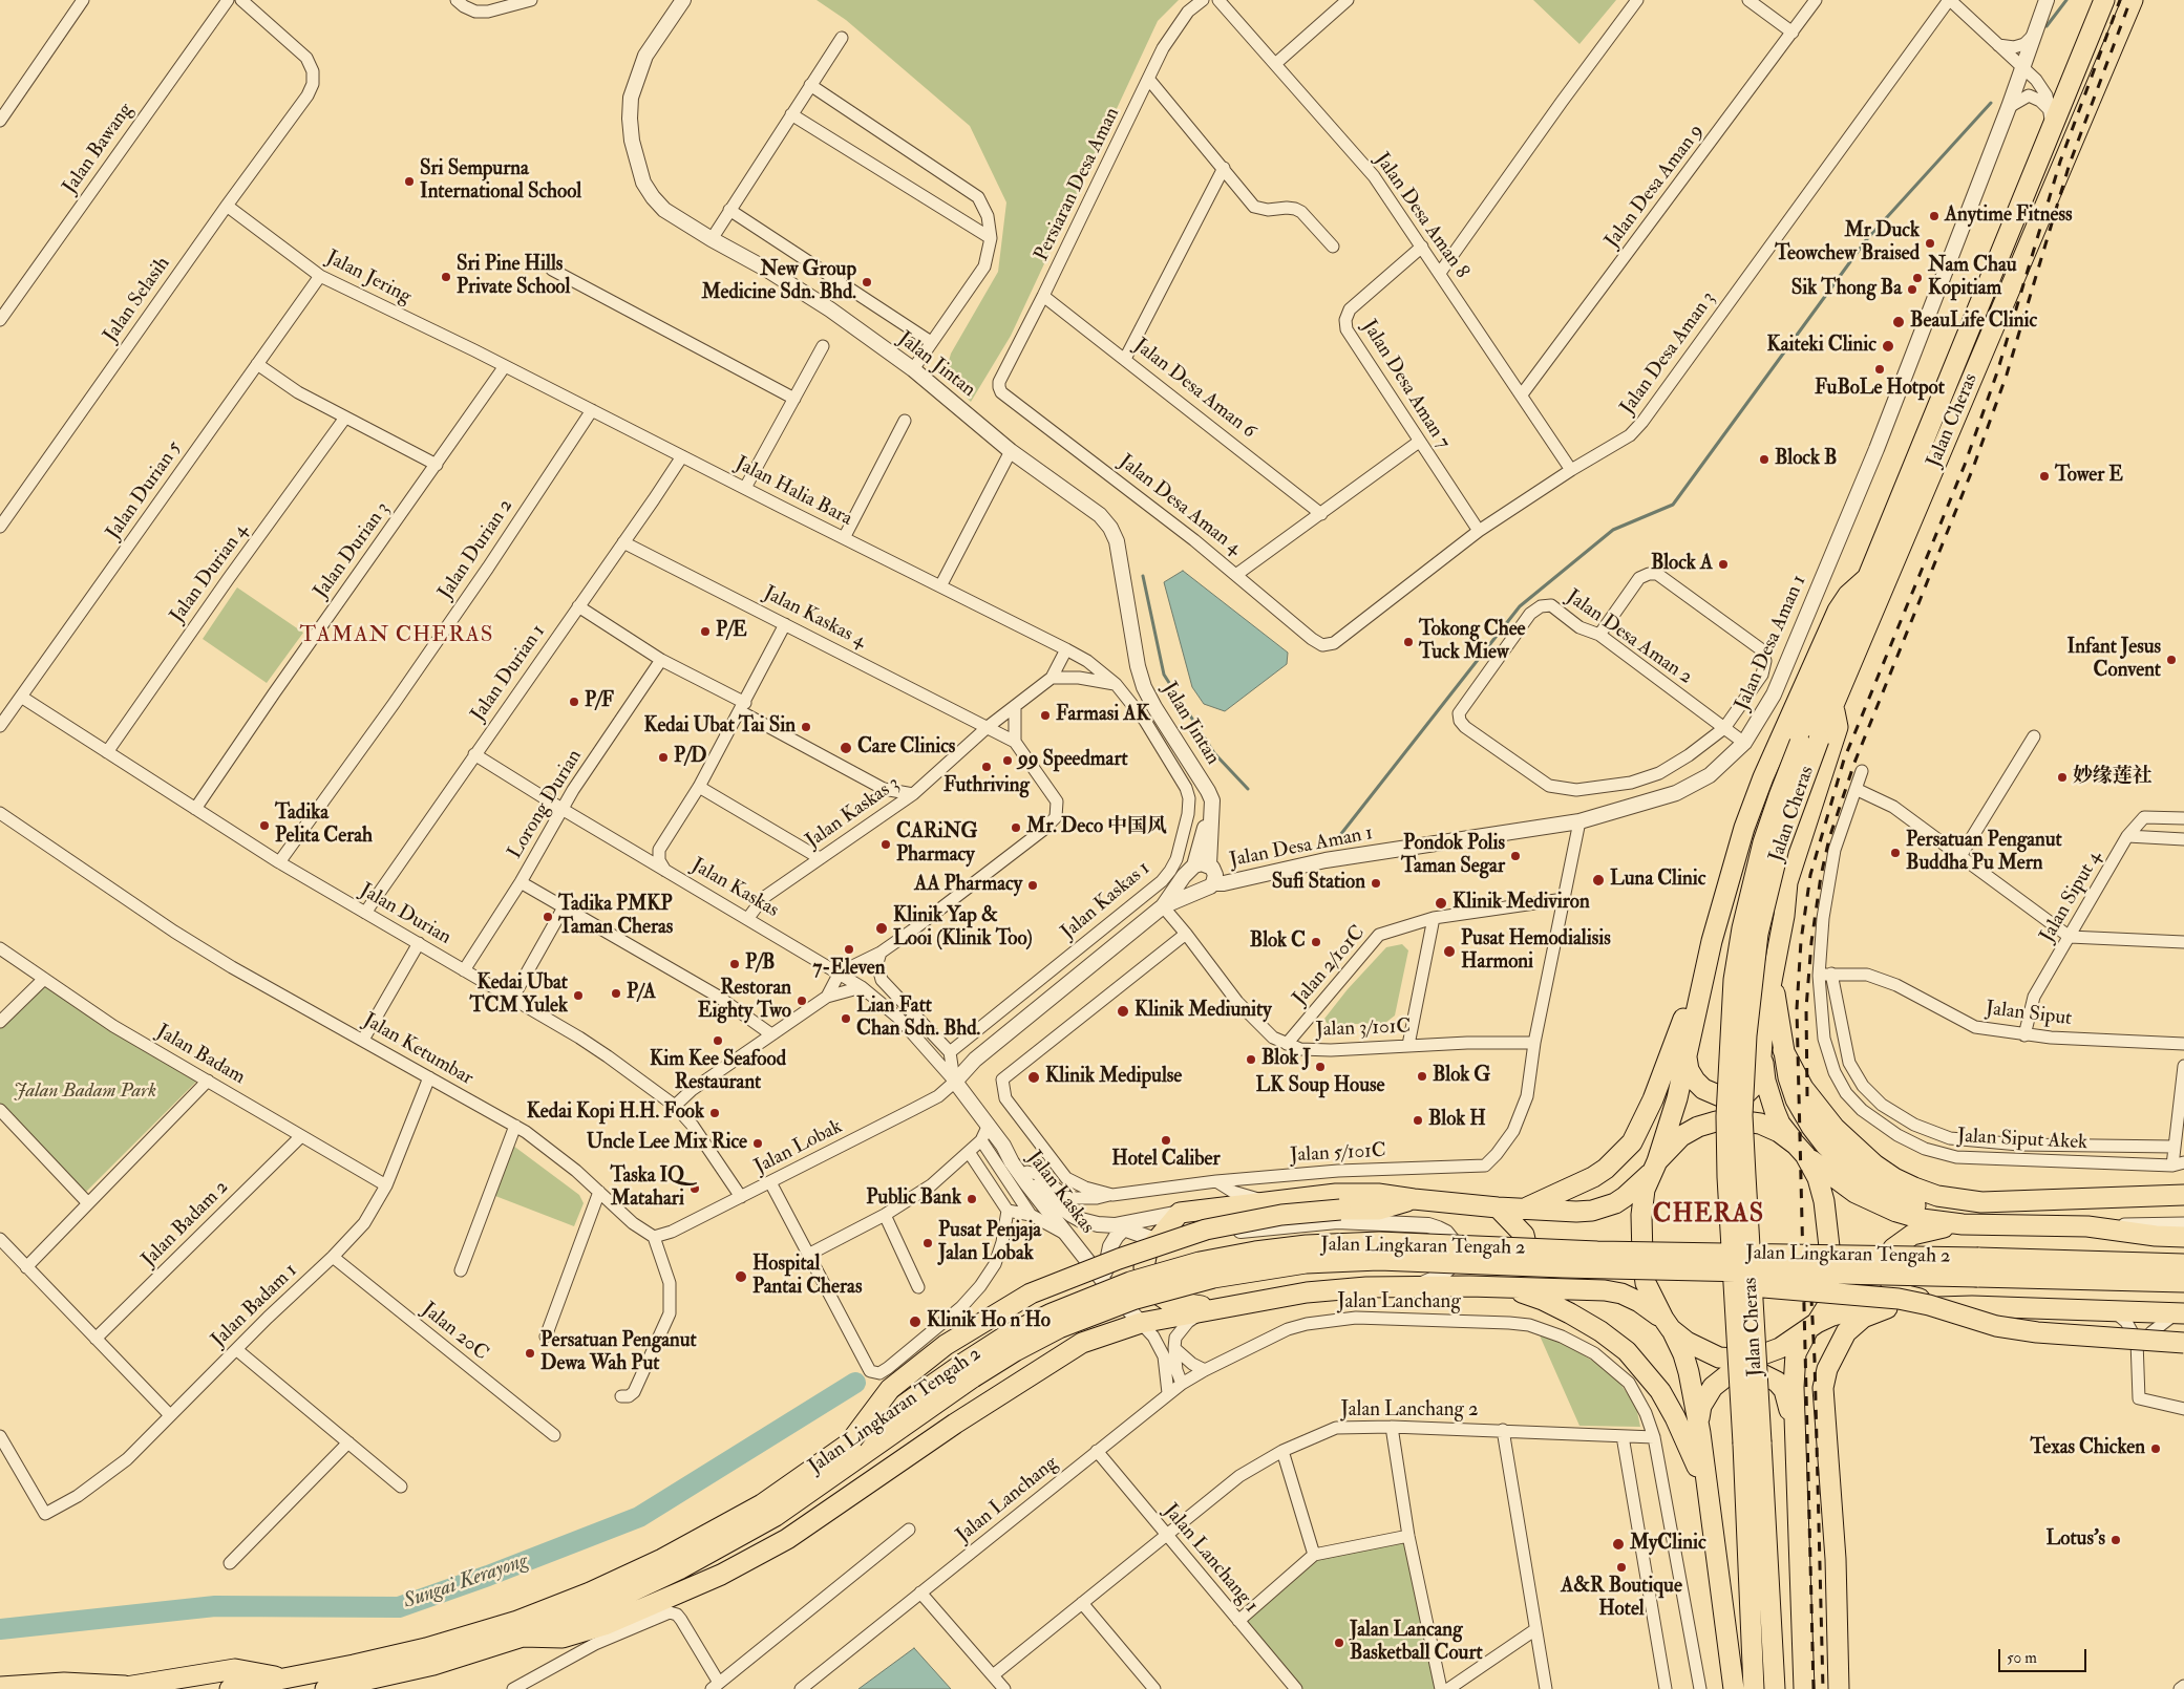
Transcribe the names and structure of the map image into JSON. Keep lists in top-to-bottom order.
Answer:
{
  "streets": {
    "highway": ["Jalan Cheras", "Jalan Lingkaran Tengah 2"],
    "street": [
      "Jalan Bawang",
      "Persiaran Desa Aman",
      "Jalan Desa Aman 9",
      "Jalan Desa Aman 8",
      "Jalan Jering",
      "Jalan Selasih",
      "Jalan Desa Aman 3",
      "Jalan Jintan",
      "Jalan Desa Aman 7",
      "Jalan Desa Aman 6",
      "Jalan Durian 5",
      "Jalan Halia Bara",
      "Jalan Desa Aman 4",
      "Jalan Durian 2",
      "Jalan Durian 3",
      "Jalan Durian 4",
      "Jalan Kaskas 4",
      "Jalan Desa Aman 2",
      "Jalan Desa Aman 1",
      "Jalan Durian 1",
      "Lorong Durian",
      "Jalan Kaskas 3",
      "Jalan Kaskas",
      "Jalan Siput 4",
      "Jalan Kaskas 1",
      "Jalan Durian",
      "Jalan 2/101C",
      "Jalan Siput",
      "Jalan 3/101C",
      "Jalan Ketumbar",
      "Jalan Badam",
      "Jalan Siput Akek",
      "Jalan Lobak",
      "Jalan 5/101C",
      "Jalan Badam 2",
      "Jalan Lanchang",
      "Jalan Badam 1",
      "Jalan 20C",
      "Jalan Lanchang 2",
      "Jalan Lanchang 1"
    ]
  },
  "crossings": [
    ["Persiaran Desa Aman", "Jalan Desa Aman 6"],
    ["Persiaran Desa Aman", "Jalan Desa Aman 4"],
    ["Jalan Desa Aman 9", "Jalan Desa Aman 8"],
    ["Jalan Desa Aman 8", "Jalan Desa Aman 3"],
    ["Jalan Desa Aman 8", "Jalan Desa Aman 7"],
    ["Jalan Jering", "Jalan Selasih"],
    ["Jalan Jering", "Jalan Durian 5"],
    ["Jalan Jering", "Jalan Halia Bara"],
    ["Jalan Jering", "Jalan Durian 3"],
    ["Jalan Desa Aman 3", "Jalan Desa Aman 7"],
    ["Jalan Desa Aman 3", "Jalan Desa Aman 4"],
    ["Jalan Durian 5", "Jalan Durian"],
    ["Jalan Halia Bara", "Jalan Durian 2"],
    ["Jalan Halia Bara", "Jalan Durian 3"],
    ["Jalan Halia Bara", "Jalan Durian 1"],
    ["Jalan Halia Bara", "Jalan Kaskas 3"],
    ["Jalan Halia Bara", "Jalan Kaskas 1"],
    ["Jalan Durian 2", "Jalan Durian"],
    ["Jalan Durian 3", "Jalan Durian"],
    ["Jalan Durian 4", "Jalan Durian"],
    ["Jalan Kaskas 4", "Jalan Durian 1"],
    ["Jalan Kaskas 4", "Jalan Kaskas 3"],
    ["Jalan Desa Aman 2", "Jalan Desa Aman 1"],
    ["Jalan Desa Aman 1", "Jalan 5/101C"],
    ["Jalan Durian 1", "Jalan Kaskas"],
    ["Jalan Durian 1", "Jalan Durian"],
    ["Lorong Durian", "Jalan Kaskas"],
    ["Lorong Durian", "Jalan Durian"],
    ["Jalan Kaskas 3", "Jalan Kaskas"],
    ["Jalan Kaskas 3", "Jalan Kaskas 1"],
    ["Jalan Kaskas", "Jalan Kaskas 1"],
    ["Jalan Kaskas", "Jalan Lobak"],
    ["Jalan Siput 4", "Jalan Siput"],
    ["Jalan Durian", "Jalan Lobak"],
    ["Jalan 2/101C", "Jalan 3/101C"],
    ["Jalan 2/101C", "Jalan 5/101C"],
    ["Jalan Siput", "Jalan Siput Akek"],
    ["Jalan 3/101C", "Jalan 5/101C"],
    ["Jalan Ketumbar", "Jalan Lobak"],
    ["Jalan Ketumbar", "Jalan Badam 1"],
    ["Jalan Badam", "Jalan Badam 2"],
    ["Jalan Badam", "Jalan Badam 1"],
    ["Jalan Lanchang", "Jalan Lanchang 2"],
    ["Jalan Lanchang", "Jalan Lanchang 1"],
    ["Jalan Badam 1", "Jalan 20C"],
    ["Jalan Lanchang 2", "Jalan Lanchang 1"]
  ],
  "districts": ["TAMAN CHERAS", "CHERAS"],
  "water": ["Sungai Kerayong"],
  "parks": ["Jalan Badam Park"],
  "places": [
    "Sri Sempurna International School",
    "Anytime Fitness",
    "Mr Duck Teowchew Braised",
    "Sri Pine Hills Private School",
    "Nam Chau Kopitiam",
    "New Group Medicine Sdn. Bhd.",
    "Sik Thong Ba",
    "BeauLife Clinic",
    "Kaiteki Clinic",
    "FuBoLe Hotpot",
    "Block B",
    "Tower E",
    "Block A",
    "P/E",
    "Tokong Chee Tuck Miew",
    "Infant Jesus Convent",
    "P/F",
    "Farmasi AK",
    "Kedai Ubat Tai Sin",
    "Care Clinics",
    "P/D",
    "99 Speedmart",
    "Futhriving",
    "妙缘莲社",
    "Tadika Pelita Cerah",
    "Mr. Deco 中国风",
    "CARiNG Pharmacy",
    "Persatuan Penganut Buddha Pu Mern",
    "Pondok Polis Taman Segar",
    "Luna Clinic",
    "Sufi Station",
    "AA Pharmacy",
    "Klinik Mediviron",
    "Tadika PMKP Taman Cheras",
    "Klinik Yap & Looi (Klinik Too)",
    "Blok C",
    "7-Eleven",
    "Pusat Hemodialisis Harmoni",
    "P/B",
    "P/A",
    "Kedai Ubat TCM Yulek",
    "Restoran Eighty Two",
    "Klinik Mediunity",
    "Lian Fatt Chan Sdn. Bhd.",
    "Kim Kee Seafood Restaurant",
    "Blok J",
    "LK Soup House",
    "Blok G",
    "Klinik Medipulse",
    "Kedai Kopi H.H. Fook",
    "Blok H",
    "Hotel Caliber",
    "Uncle Lee Mix Rice",
    "Taska IQ Matahari",
    "Public Bank",
    "Pusat Penjaja Jalan Lobak",
    "Hospital Pantai Cheras",
    "Klinik Ho n Ho",
    "Persatuan Penganut Dewa Wah Put",
    "Texas Chicken",
    "Lotus's",
    "MyClinic",
    "A&R Boutique Hotel",
    "Jalan Lancang Basketball Court"
  ],
  "scale_bar": "50 m"
}
